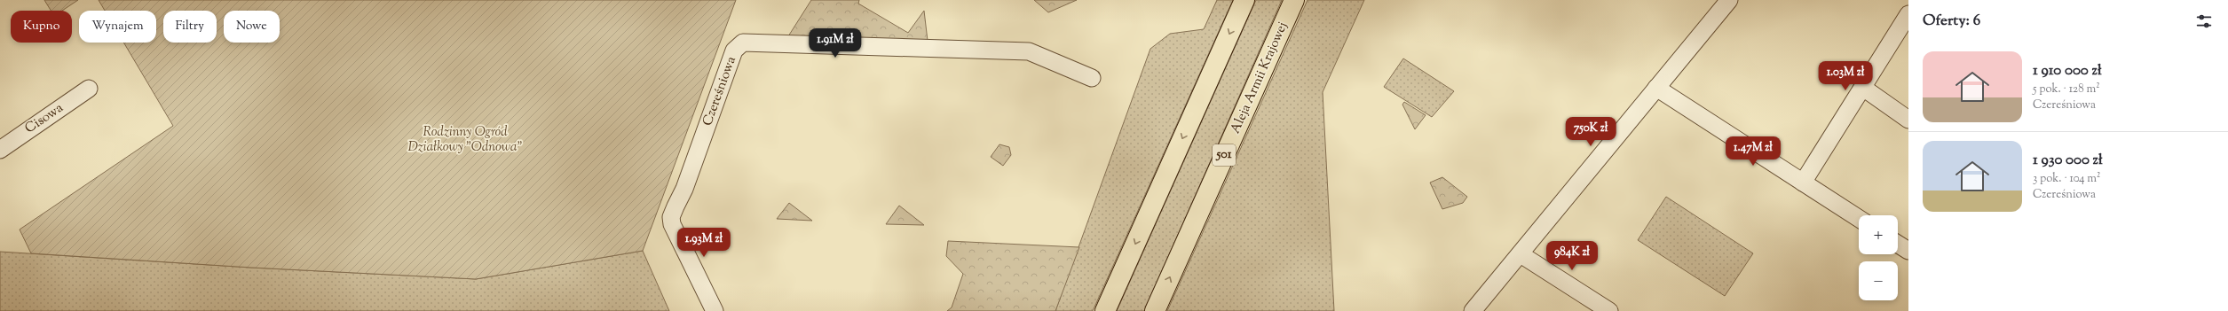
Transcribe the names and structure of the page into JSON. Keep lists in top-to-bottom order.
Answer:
{
  "streets": {
    "main road": ["Aleja Armii Krajowej", "501"],
    "street": ["Czereśniowa", "Cisowa"]
  },
  "parks": ["Rodzinny Ogród Działkowy \"Odnowa\""],
  "page": {
    "heading": "Oferty: 6",
    "chip": [
      "Kupno",
      "Wynajem",
      "Filtry",
      "Nowe"
    ],
    "price": [
      "1.91M zł",
      "1.03M zł",
      "750K zł",
      "1.47M zł",
      "1.93M zł",
      "984K zł"
    ],
    "list": [
      {
        "name": "1 910 000 zł",
        "note": "5 pok. · 128 m² · Czereśniowa"
      },
      {
        "name": "1 930 000 zł",
        "note": "3 pok. · 104 m² · Czereśniowa"
      }
    ],
    "map_buttons": ["+", "−"]
  }
}
